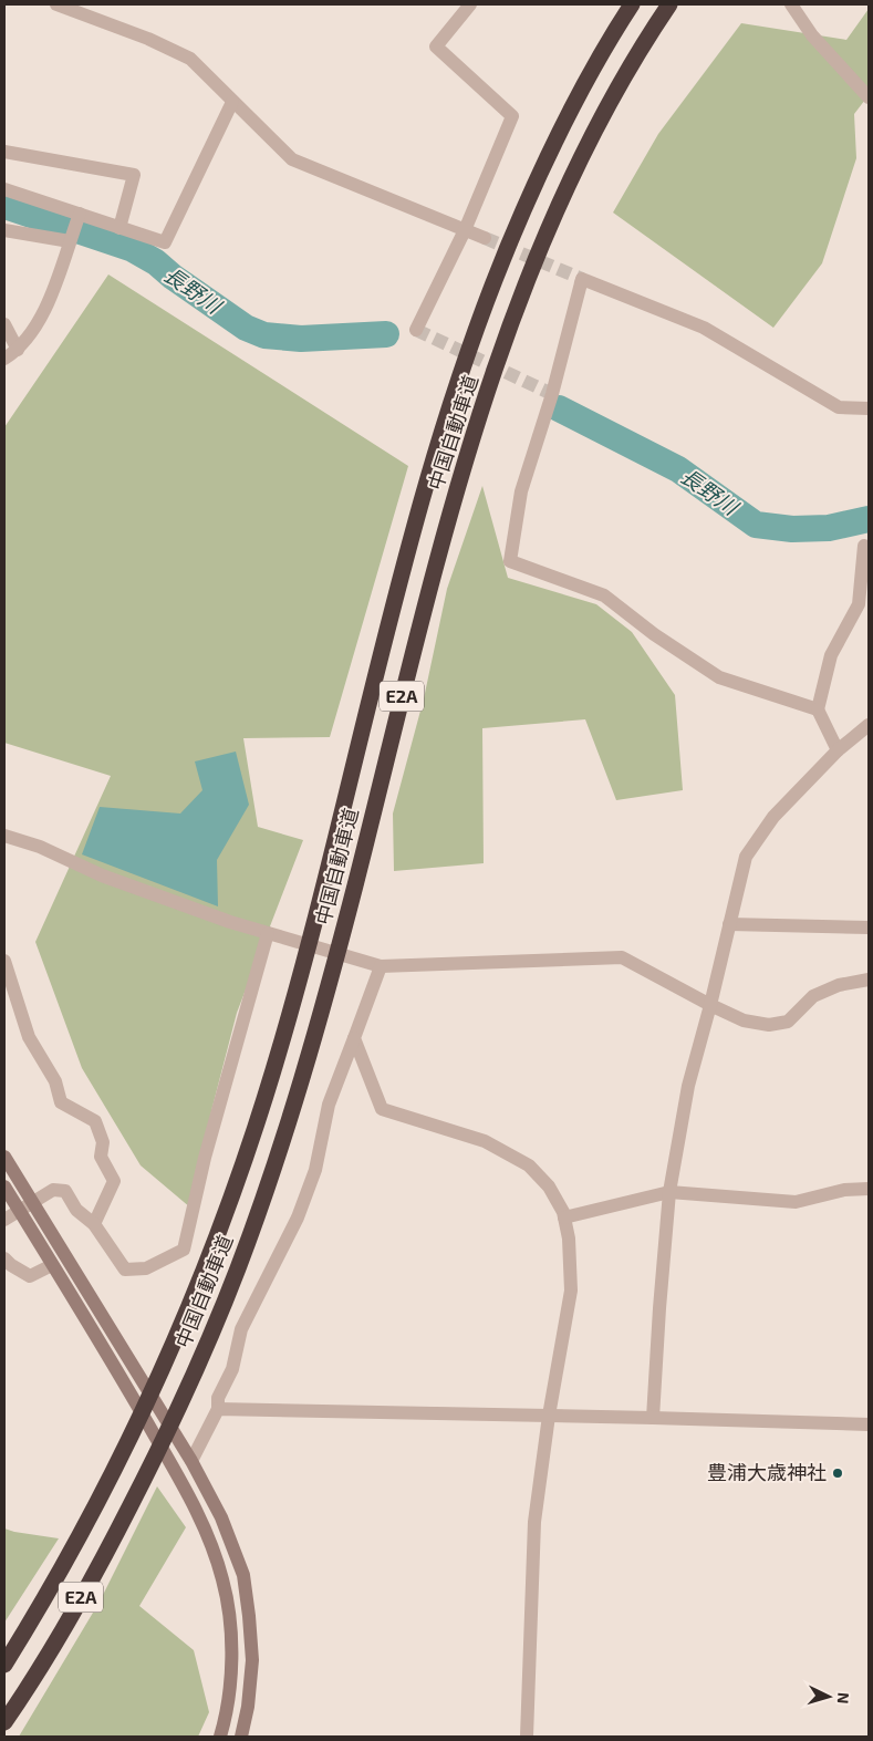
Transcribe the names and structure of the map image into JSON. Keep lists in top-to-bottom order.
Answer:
{
  "streets": {
    "highway": ["中国自動車道", "E2A"]
  },
  "water": ["長野川"],
  "places": ["豊浦大歳神社"],
  "north": "right"
}
